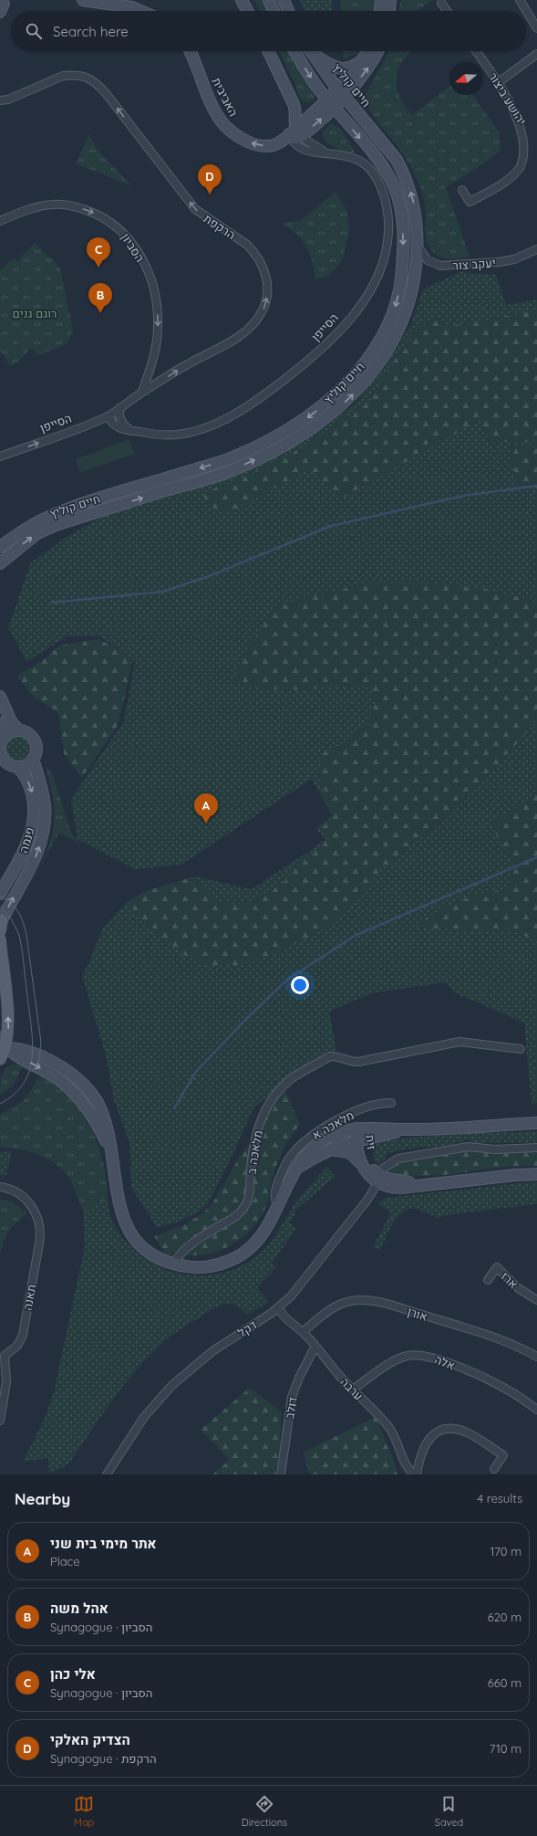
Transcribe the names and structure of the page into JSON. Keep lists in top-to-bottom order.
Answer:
{
  "streets": {
    "main road": [
      "חיים קוליץ",
      "האביבית",
      "פנמה",
      "זית"
    ],
    "street": [
      "יהושע ביצור",
      "הרקפת",
      "הסביון",
      "יעקב צור",
      "הסייפן",
      "מלאכה א",
      "מלאכה ב",
      "ארז",
      "תאנה",
      "אורן",
      "דקל",
      "אלה",
      "ערבה",
      "דולב"
    ]
  },
  "crossings": [
    ["חיים קוליץ", "יעקב צור"],
    ["האביבית", "הסייפן"],
    ["הרקפת", "הסביון"],
    ["הרקפת", "הסייפן"],
    ["זית", "דקל"],
    ["אורן", "ערבה"],
    ["דקל", "ערבה"],
    ["אלה", "ערבה"],
    ["ערבה", "דולב"]
  ],
  "one_way": ["האביבית"],
  "parks": ["רוגם גנים"],
  "north": "left",
  "page": {
    "search": "Search here",
    "pins": [
      "D",
      "C",
      "B",
      "A"
    ],
    "heading": ["Nearby", "4 results"],
    "list": [
      {
        "mark": "A",
        "name": "אתר מימי בית שני",
        "note": "Place",
        "value": "170 m"
      },
      {
        "mark": "B",
        "name": "אהל משה",
        "note": "Synagogue · הסביון",
        "value": "620 m"
      },
      {
        "mark": "C",
        "name": "אלי כהן",
        "note": "Synagogue · הסביון",
        "value": "660 m"
      },
      {
        "mark": "D",
        "name": "הצדיק האלקי",
        "note": "Synagogue · הרקפת",
        "value": "710 m"
      }
    ],
    "nav": ["Map", "Directions", "Saved"]
  }
}
